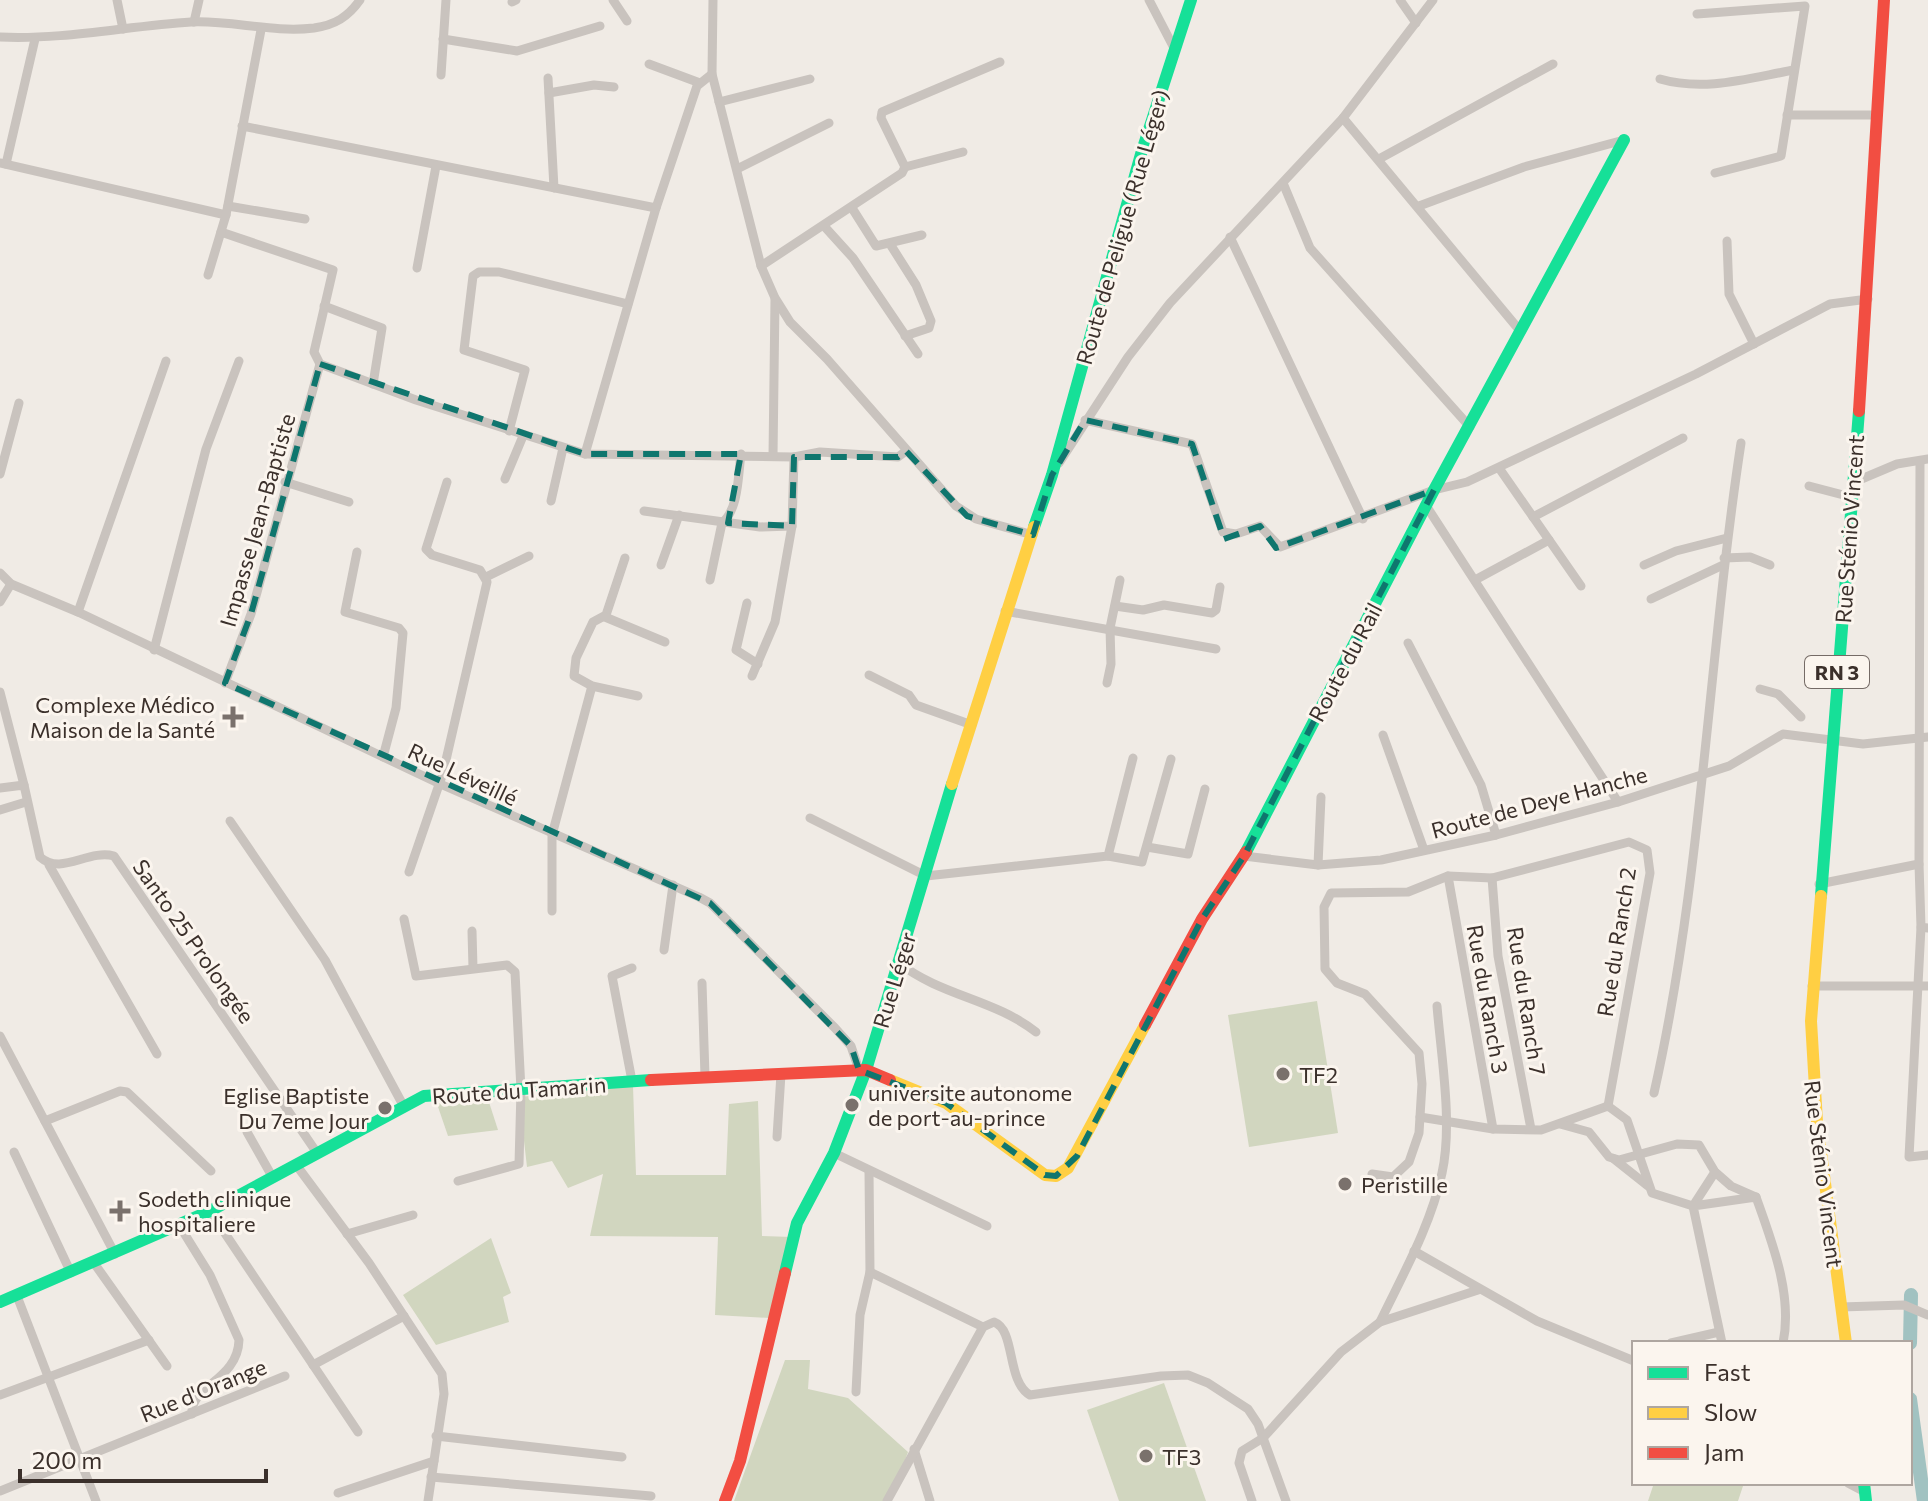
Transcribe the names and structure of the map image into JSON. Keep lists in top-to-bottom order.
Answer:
{
  "streets": {
    "street": [
      "Route de Peligue (Rue Léger)",
      "Impasse Jean-Baptiste",
      "Rue Sténio Vincent",
      "Route du Rail",
      "RN 3",
      "Rue Léveillé",
      "Route de Deye Hanche",
      "Santo 25 Prolongée",
      "Rue du Ranch 2",
      "Rue Léger",
      "Rue du Ranch 3",
      "Rue du Ranch 7",
      "Route du Tamarin",
      "Rue d'Orange"
    ]
  },
  "crossings": [
    ["Route de Peligue (Rue Léger)", "Rue Léger"],
    ["Impasse Jean-Baptiste", "Rue Léveillé"],
    ["Rue Sténio Vincent", "Route de Deye Hanche"],
    ["Route du Rail", "Route de Deye Hanche"],
    ["Route du Rail", "Route du Tamarin"],
    ["Rue Léveillé", "Rue Léger"],
    ["Rue Léveillé", "Route du Tamarin"],
    ["Santo 25 Prolongée", "Route du Tamarin"],
    ["Rue du Ranch 2", "Rue du Ranch 3"],
    ["Rue du Ranch 2", "Rue du Ranch 7"],
    ["Rue Léger", "Route du Tamarin"]
  ],
  "places": {
    "health": ["Complexe Médico Maison de la Santé", "Sodeth clinique hospitaliere"],
    "other": [
      "TF2",
      "universite autonome de port-au-prince",
      "Eglise Baptiste Du 7eme Jour",
      "Peristille",
      "TF3"
    ]
  },
  "legend": ["Fast", "Slow", "Jam"],
  "scale_bar": "200 m"
}
